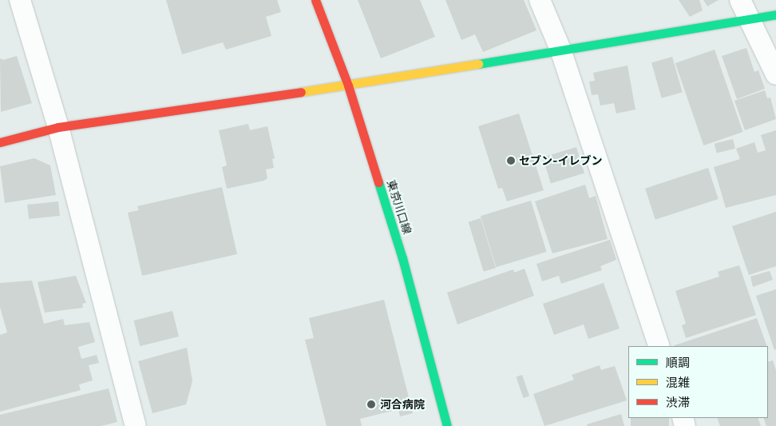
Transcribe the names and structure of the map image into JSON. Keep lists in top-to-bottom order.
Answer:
{
  "streets": {
    "street": ["東京川口線"]
  },
  "places": ["セブン-イレブン", "河合病院"],
  "legend": ["順調", "混雑", "渋滞"]
}
